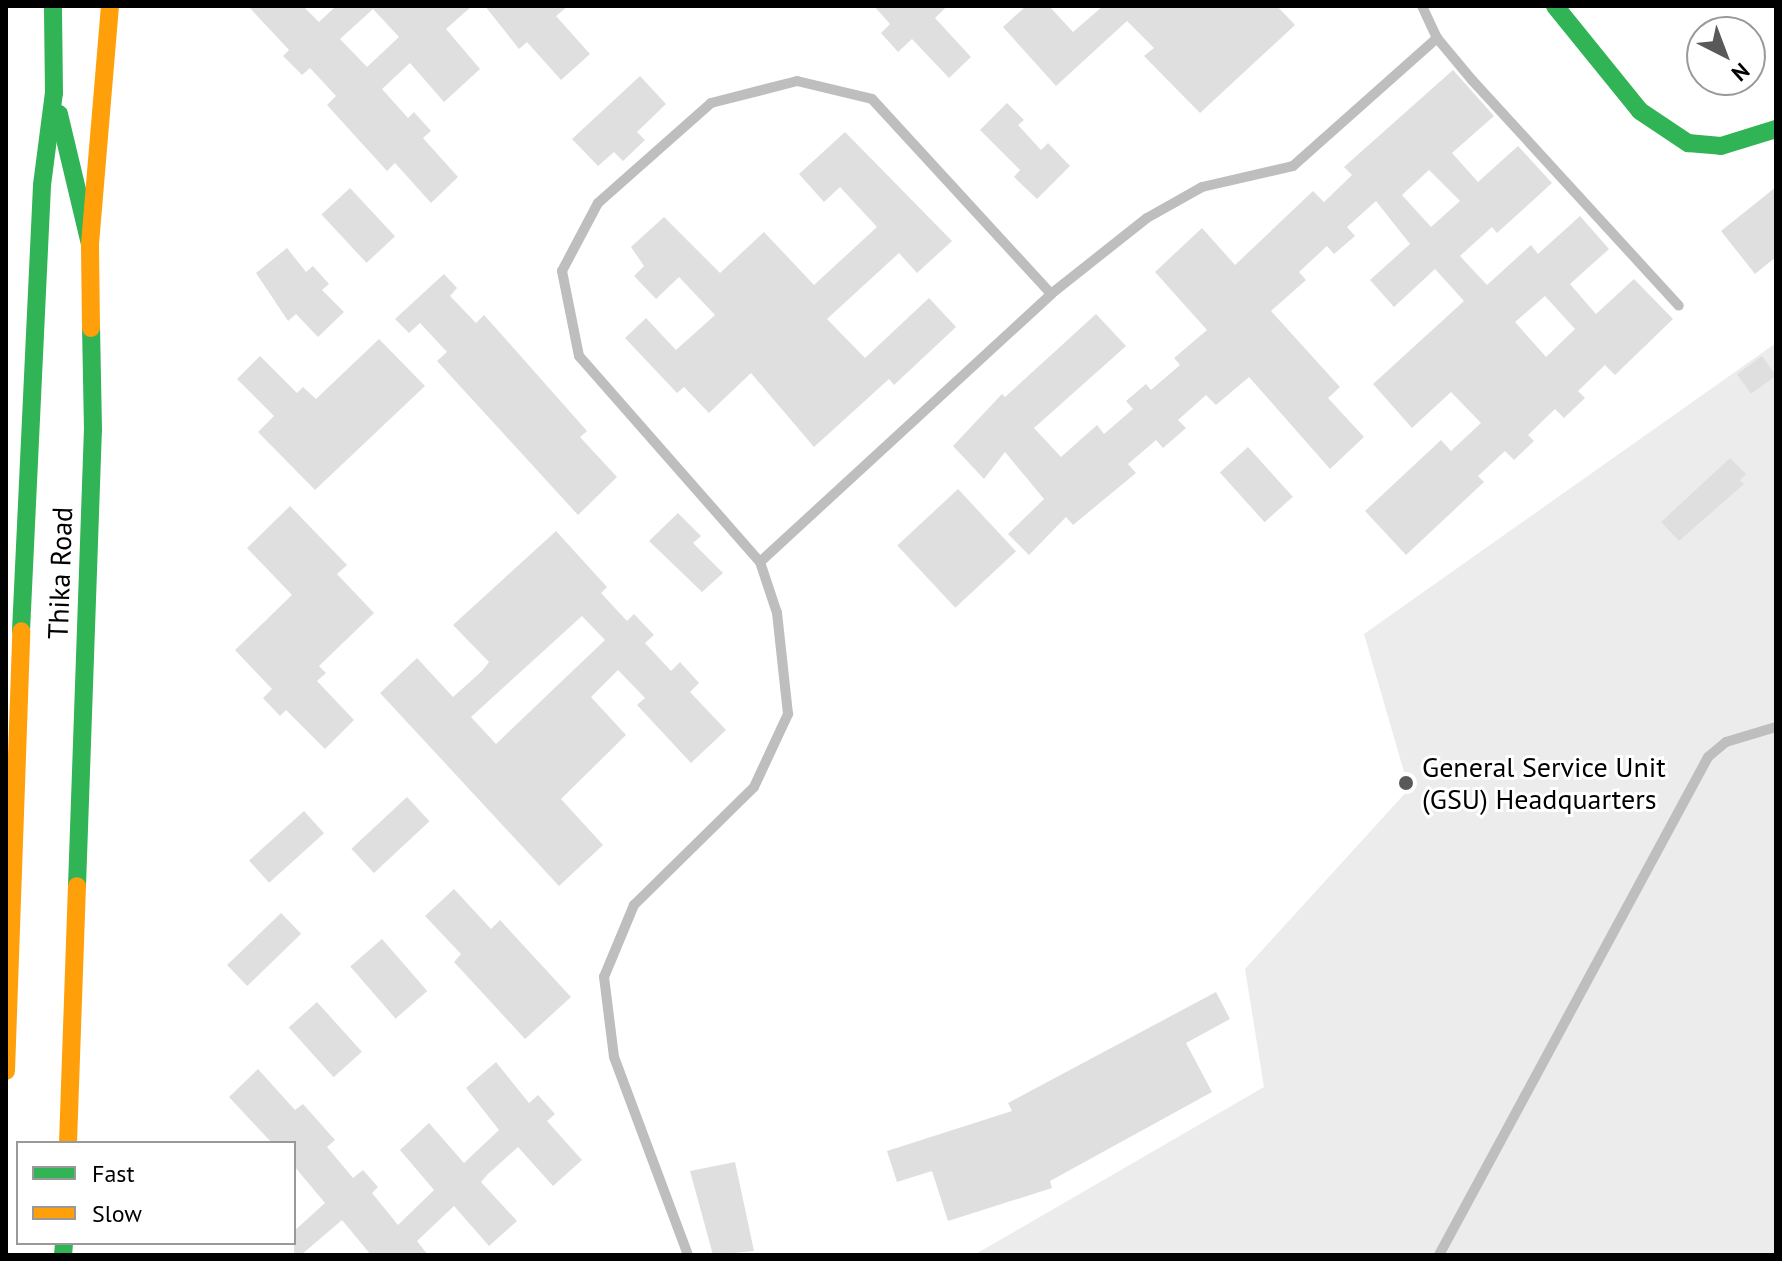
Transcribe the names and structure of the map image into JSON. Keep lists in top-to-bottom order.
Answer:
{
  "streets": {
    "main road": ["Thika Road"]
  },
  "places": ["General Service Unit (GSU) Headquarters"],
  "legend": ["Fast", "Slow"],
  "north": "bottom right"
}
